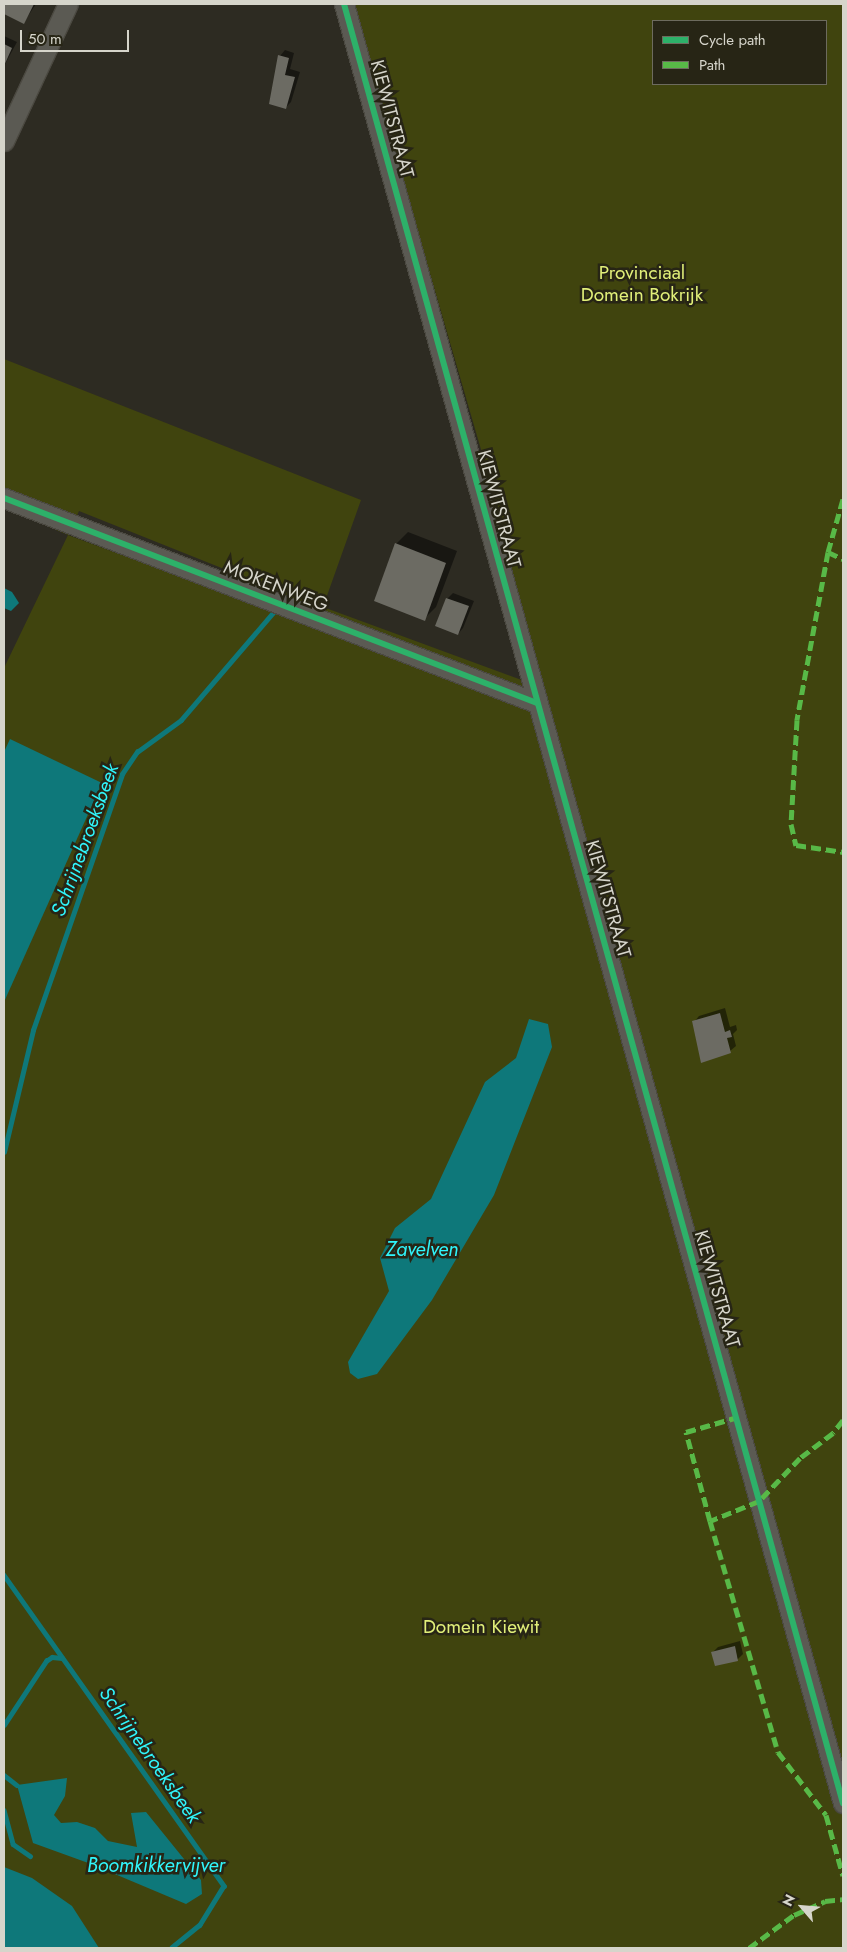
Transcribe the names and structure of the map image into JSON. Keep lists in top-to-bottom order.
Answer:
{
  "streets": {
    "street": ["KIEWITSTRAAT", "MOKENWEG"]
  },
  "crossings": [
    ["KIEWITSTRAAT", "MOKENWEG"]
  ],
  "water": ["Schrijnebroeksbeek", "Zavelven", "Boomkikkervijver"],
  "parks": ["Provinciaal Domein Bokrijk", "Domein Kiewit"],
  "legend": ["Cycle path", "Path"],
  "scale_bar": "50 m",
  "north": "top left"
}
